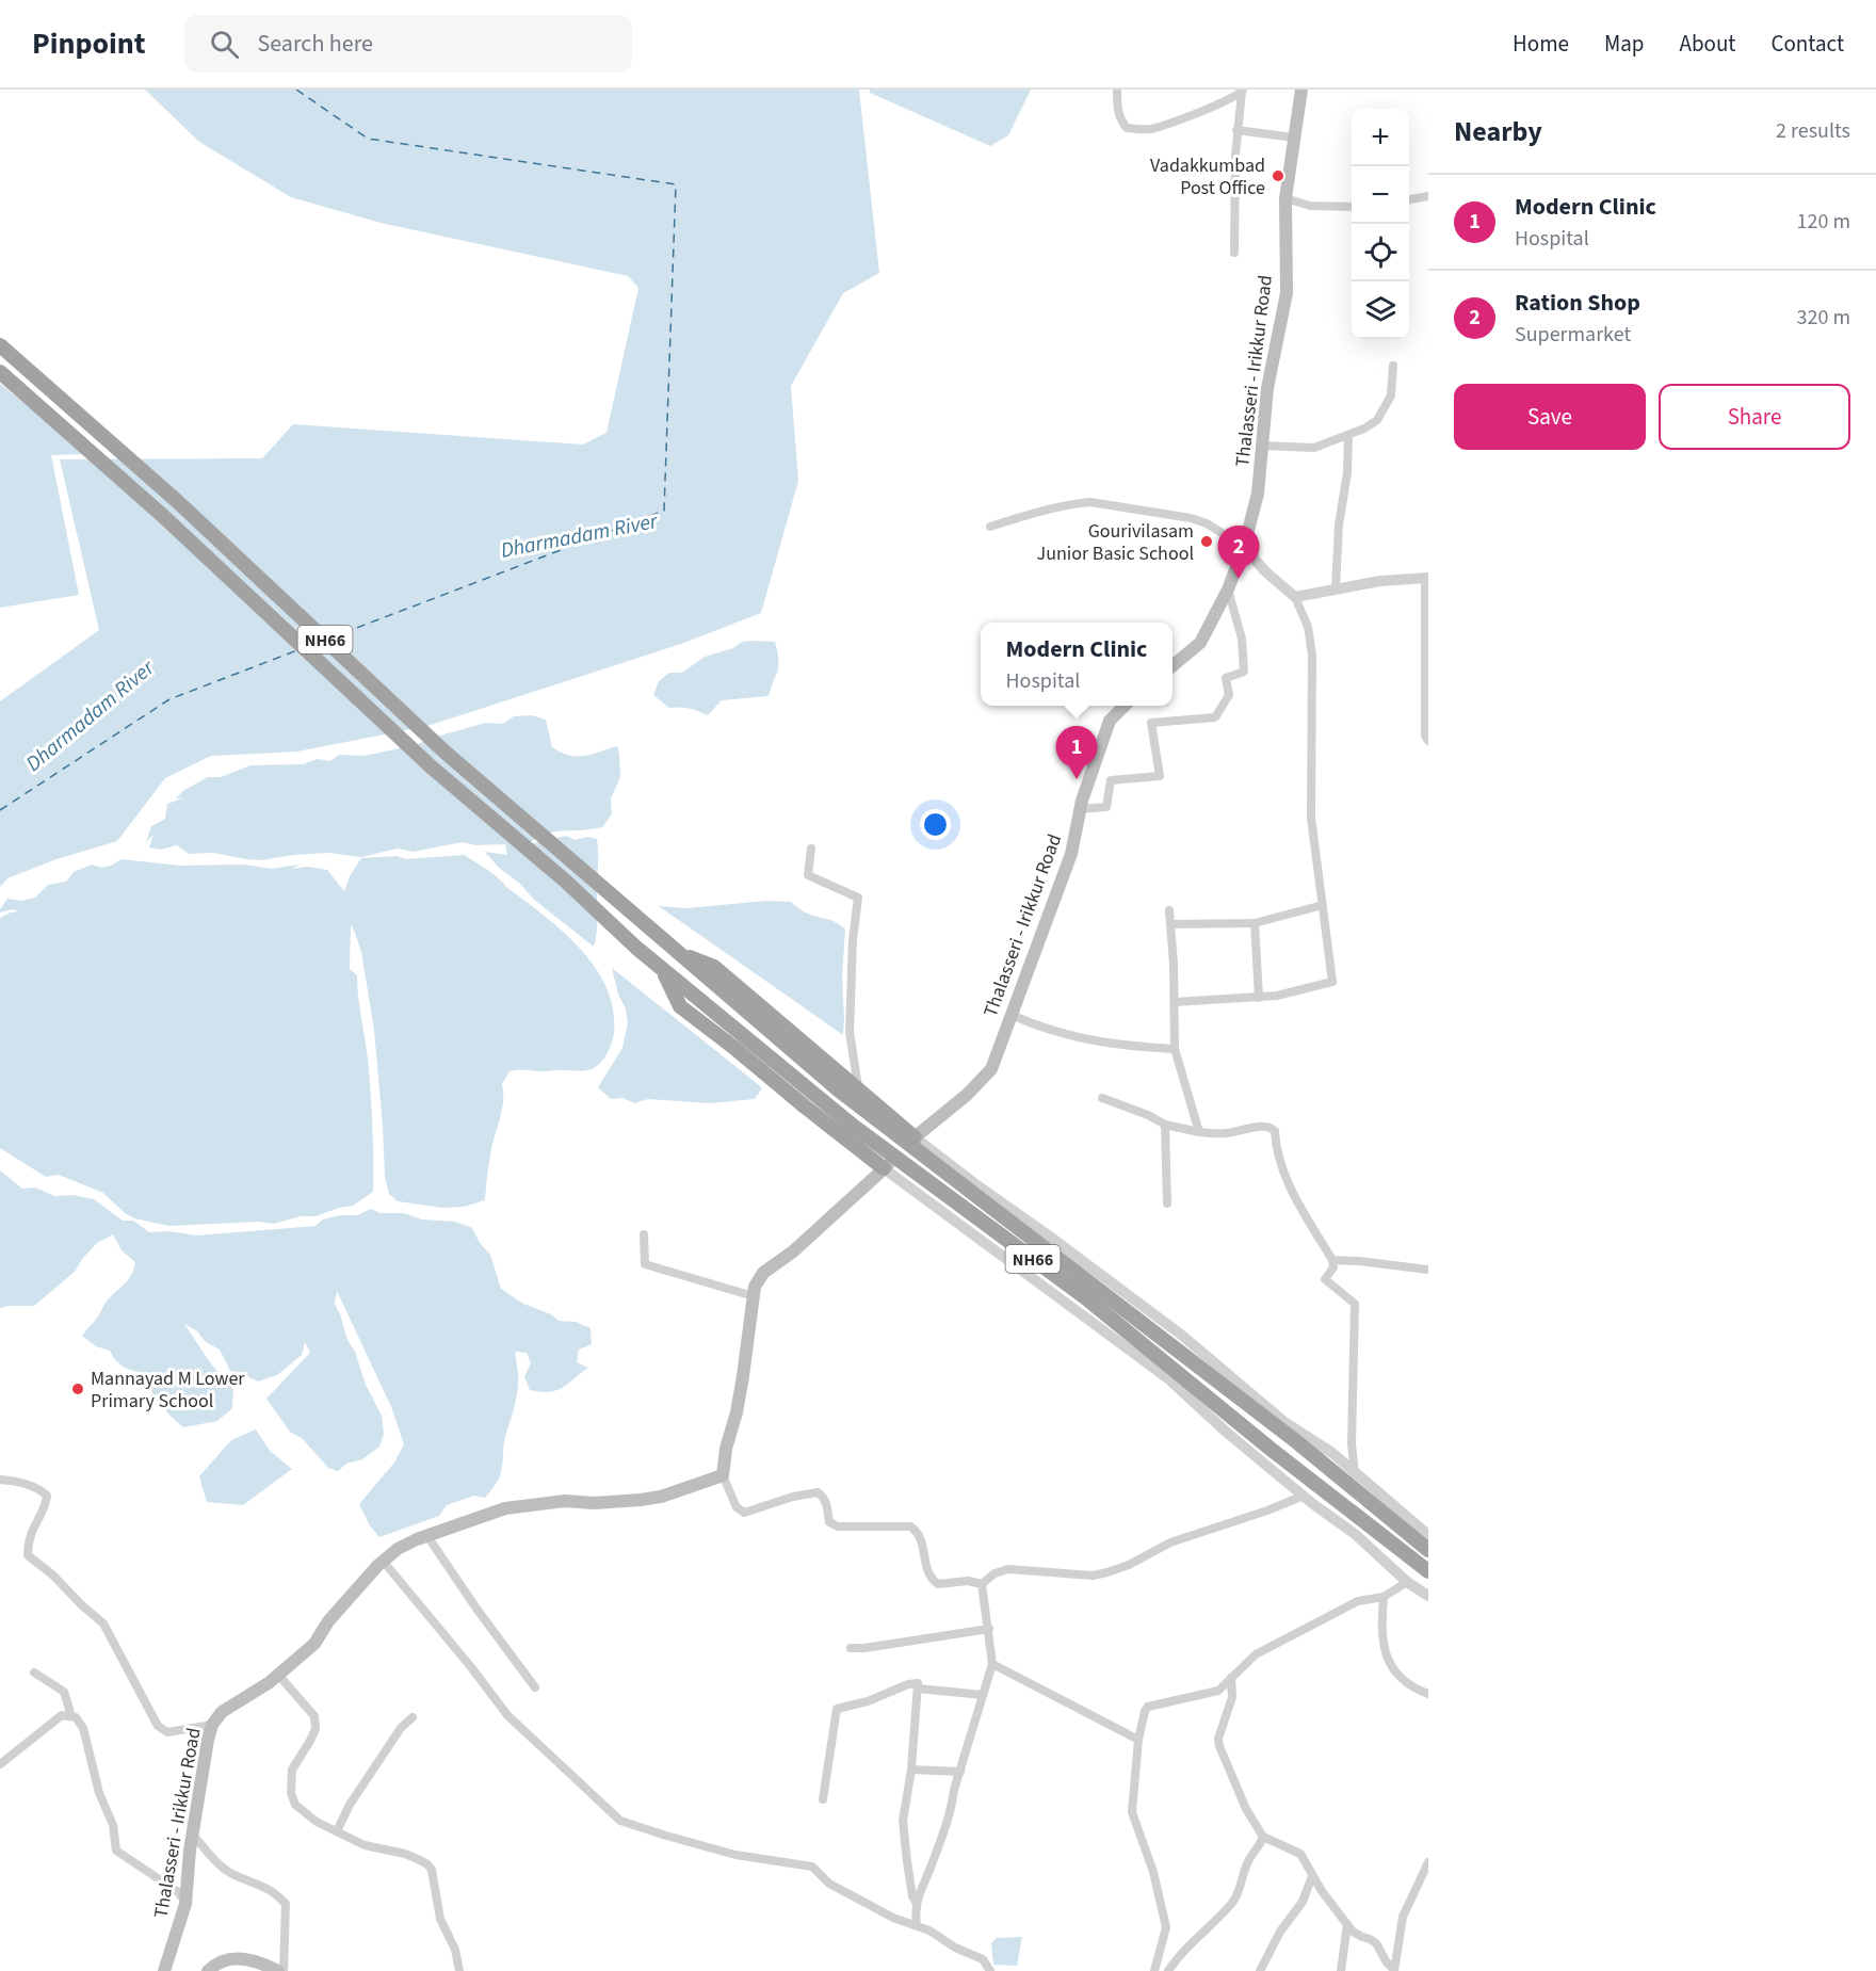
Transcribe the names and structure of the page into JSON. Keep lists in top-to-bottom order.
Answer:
{
  "streets": {
    "highway": ["NH66"],
    "main road": ["Thalasseri - Irikkur Road"]
  },
  "water": ["Dharmadam River"],
  "places": ["Vadakkumbad Post Office", "Gourivilasam Junior Basic School", "Mannayad M Lower Primary School"],
  "page": {
    "header": "Pinpoint",
    "search": "Search here",
    "nav": [
      "Home",
      "Map",
      "About",
      "Contact"
    ],
    "heading": ["Nearby", "2 results"],
    "map_buttons": ["+", "−"],
    "list": [
      {
        "mark": "1",
        "name": "Modern Clinic",
        "note": "Hospital",
        "value": "120 m"
      },
      {
        "mark": "2",
        "name": "Ration Shop",
        "note": "Supermarket",
        "value": "320 m"
      }
    ],
    "buttons": ["Save", "Share"],
    "pins": ["2", "1"],
    "popup": ["Modern Clinic", "Hospital"]
  }
}
